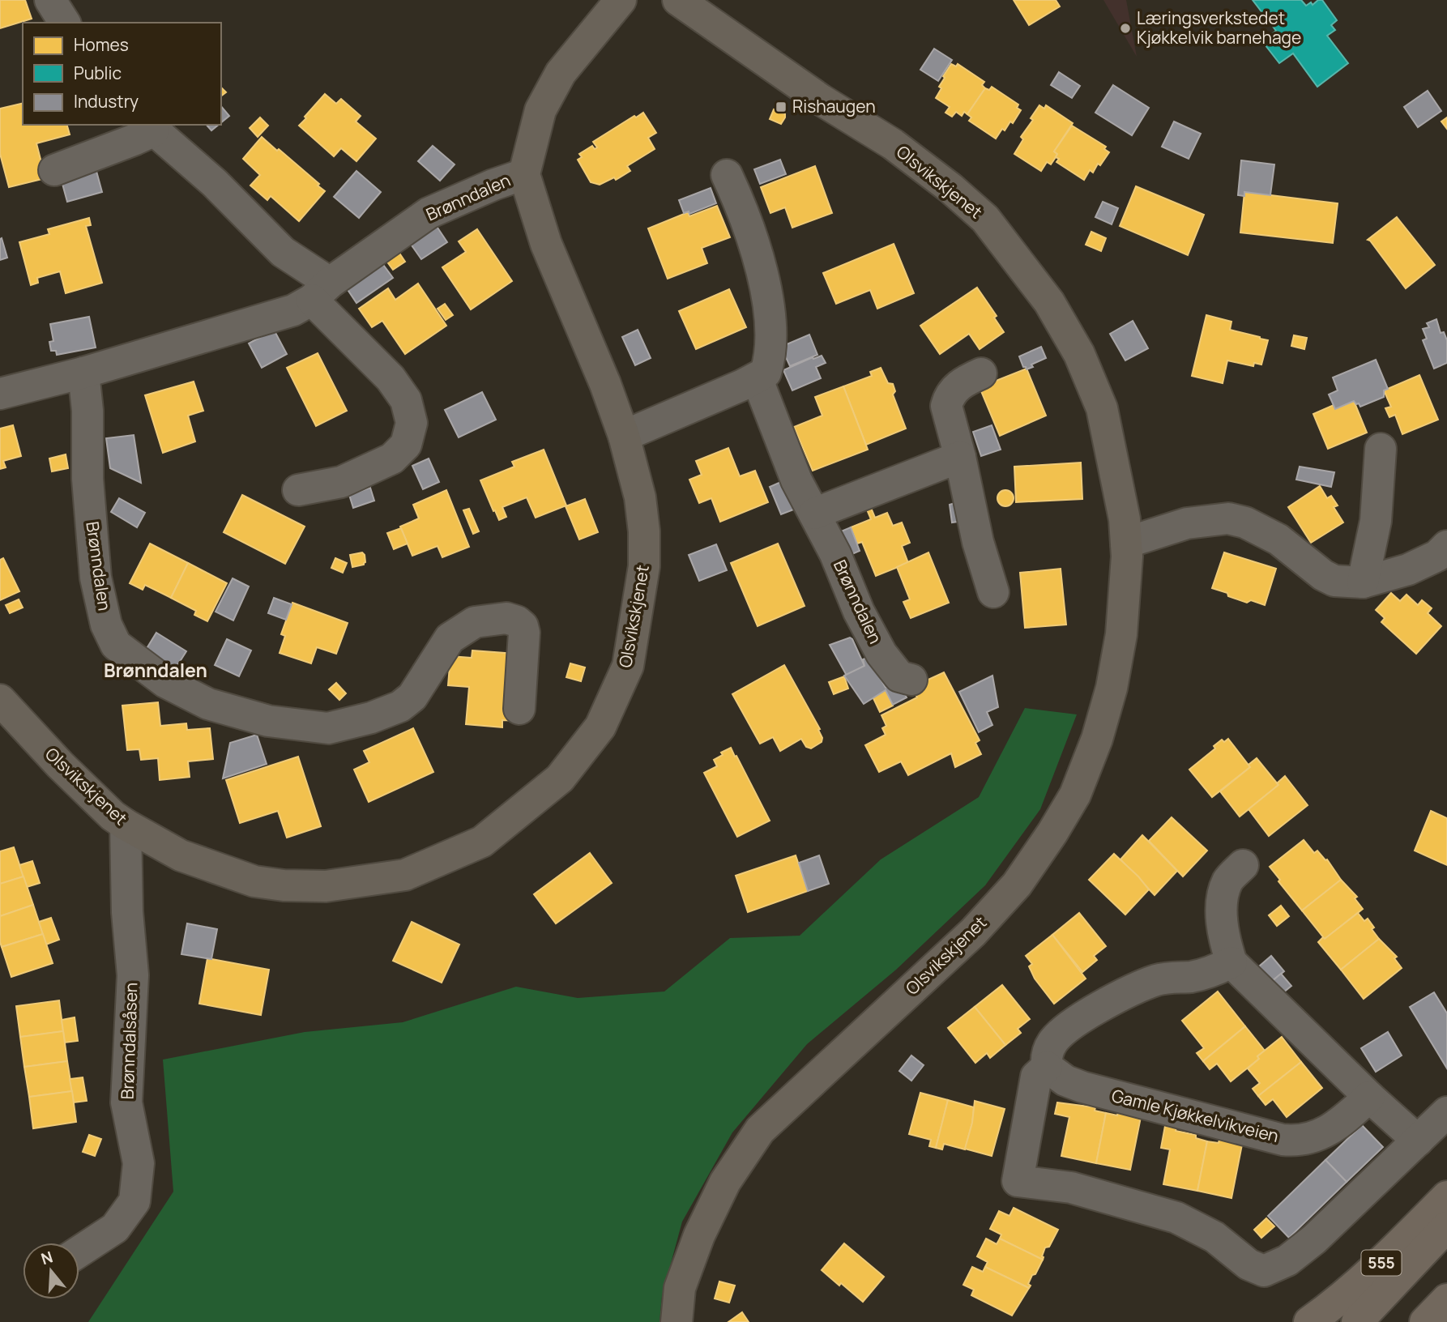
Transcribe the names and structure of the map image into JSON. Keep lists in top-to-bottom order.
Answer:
{
  "streets": {
    "highway": ["555"],
    "main road": ["Olsvikskjenet"],
    "street": ["Brønndalen", "Brønndalsåsen", "Gamle Kjøkkelvikveien"]
  },
  "crossings": [
    ["Olsvikskjenet", "Brønndalen"],
    ["Olsvikskjenet", "Brønndalsåsen"]
  ],
  "districts": ["Brønndalen"],
  "places": {
    "other": ["Læringsverkstedet Kjøkkelvik barnehage"],
    "transit": ["Rishaugen"]
  },
  "legend": ["Homes", "Public", "Industry"],
  "north": "top"
}
